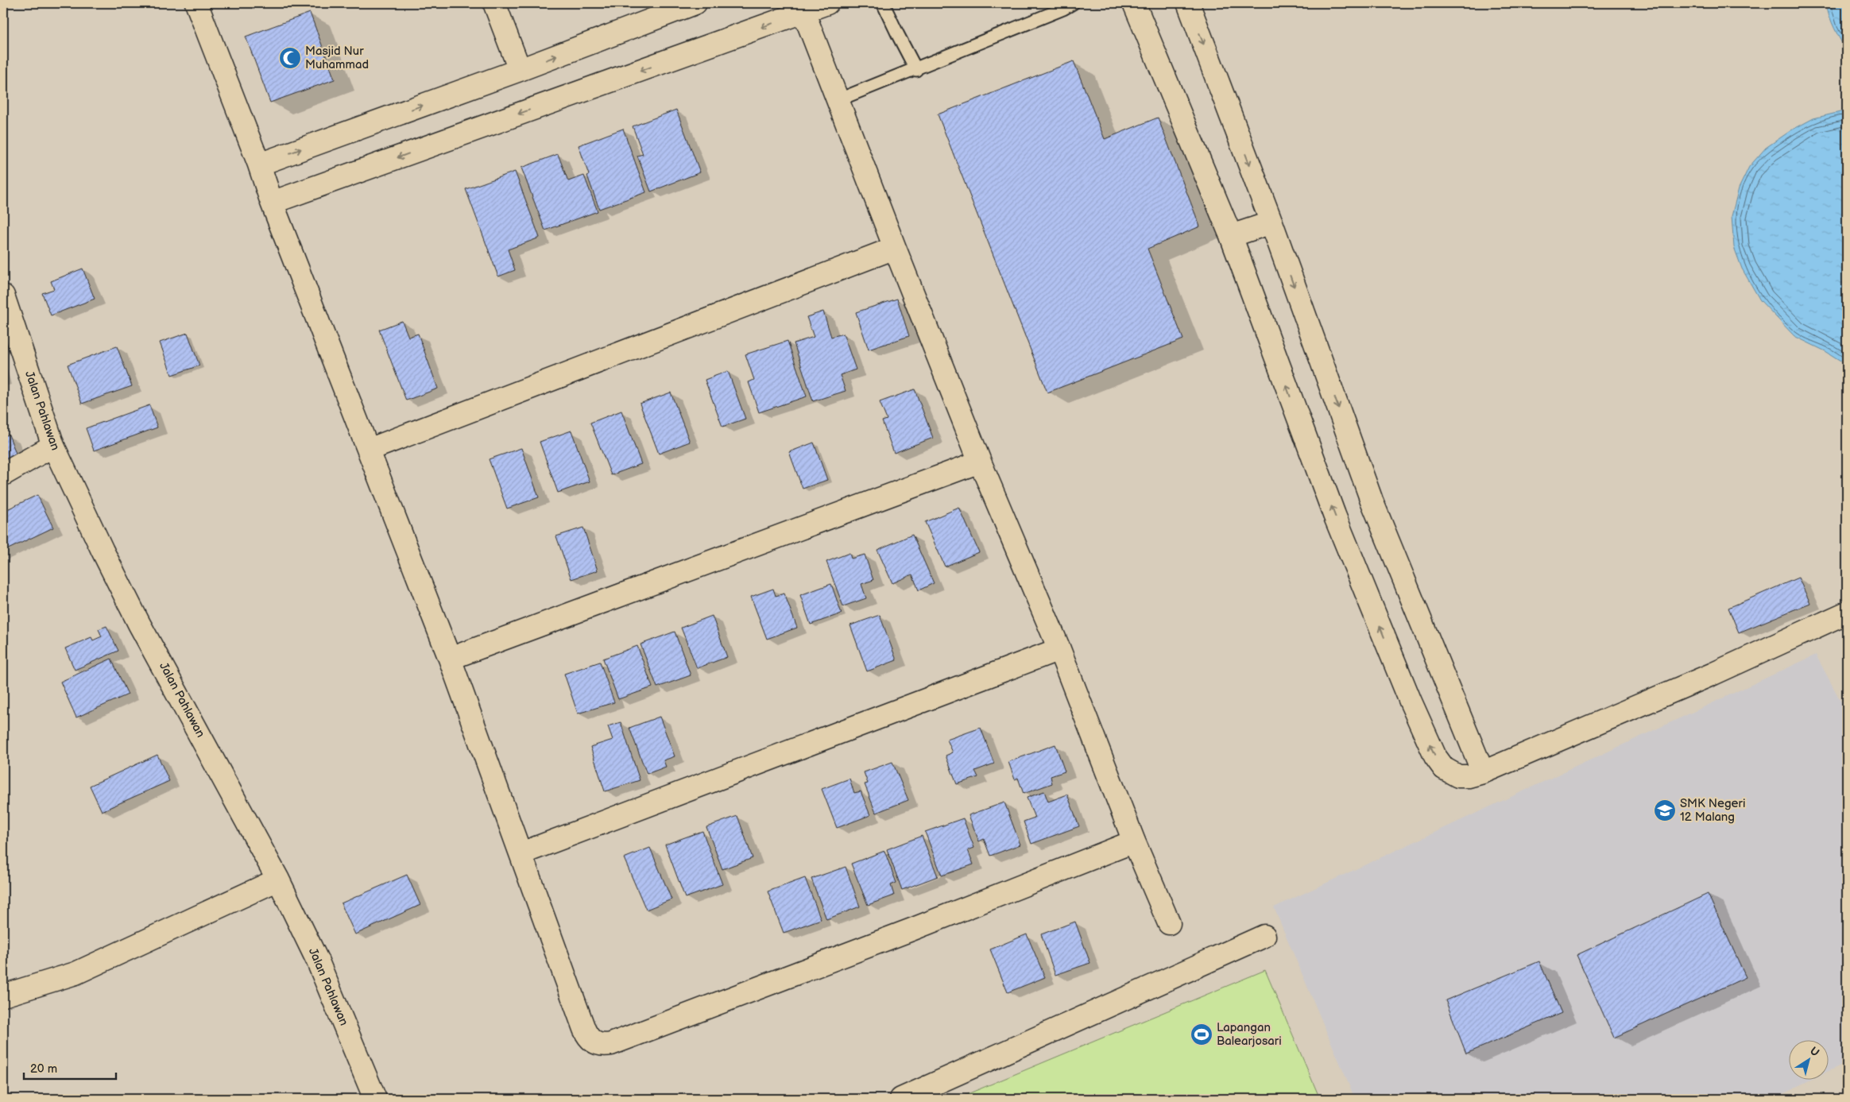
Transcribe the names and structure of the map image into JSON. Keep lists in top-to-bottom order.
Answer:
{
  "streets": {
    "street": ["Jalan Pahlawan"]
  },
  "places": {
    "mosque": ["Masjid Nur Muhammad"],
    "school or university": ["SMK Negeri 12 Malang"],
    "sports": ["Lapangan Balearjosari"]
  },
  "scale_bar": "20 m",
  "north": "top right"
}
